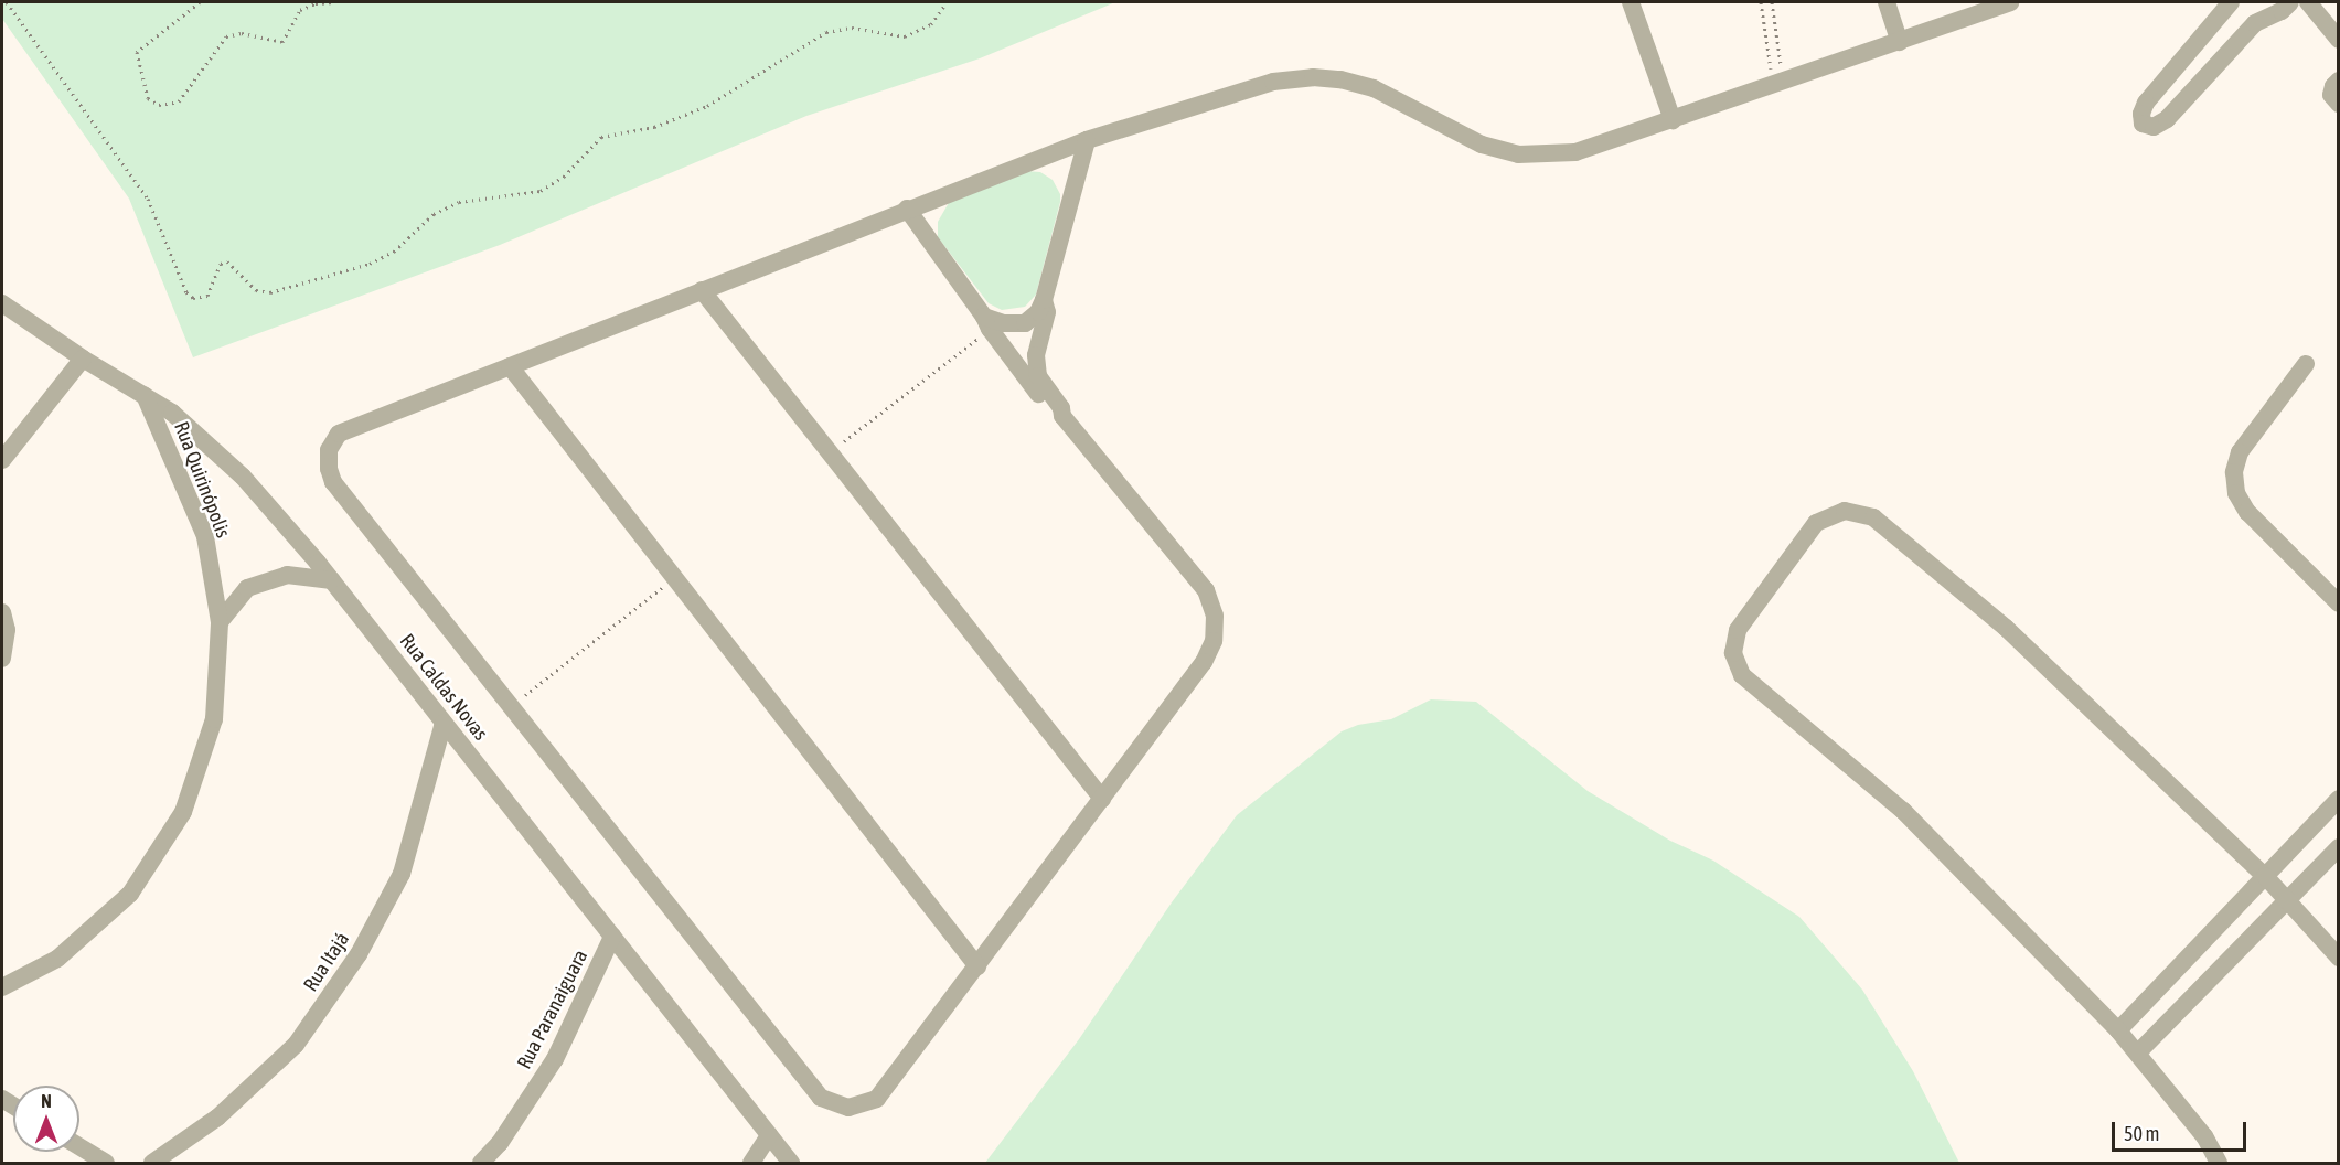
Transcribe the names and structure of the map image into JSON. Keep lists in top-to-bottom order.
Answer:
{
  "streets": {
    "street": [
      "Rua Quirinópolis",
      "Rua Caldas Novas",
      "Rua Itajá",
      "Rua Paranaiguara"
    ]
  },
  "crossings": [
    ["Rua Quirinópolis", "Rua Caldas Novas"],
    ["Rua Caldas Novas", "Rua Itajá"],
    ["Rua Caldas Novas", "Rua Paranaiguara"]
  ],
  "scale_bar": "50 m",
  "north": "top"
}
